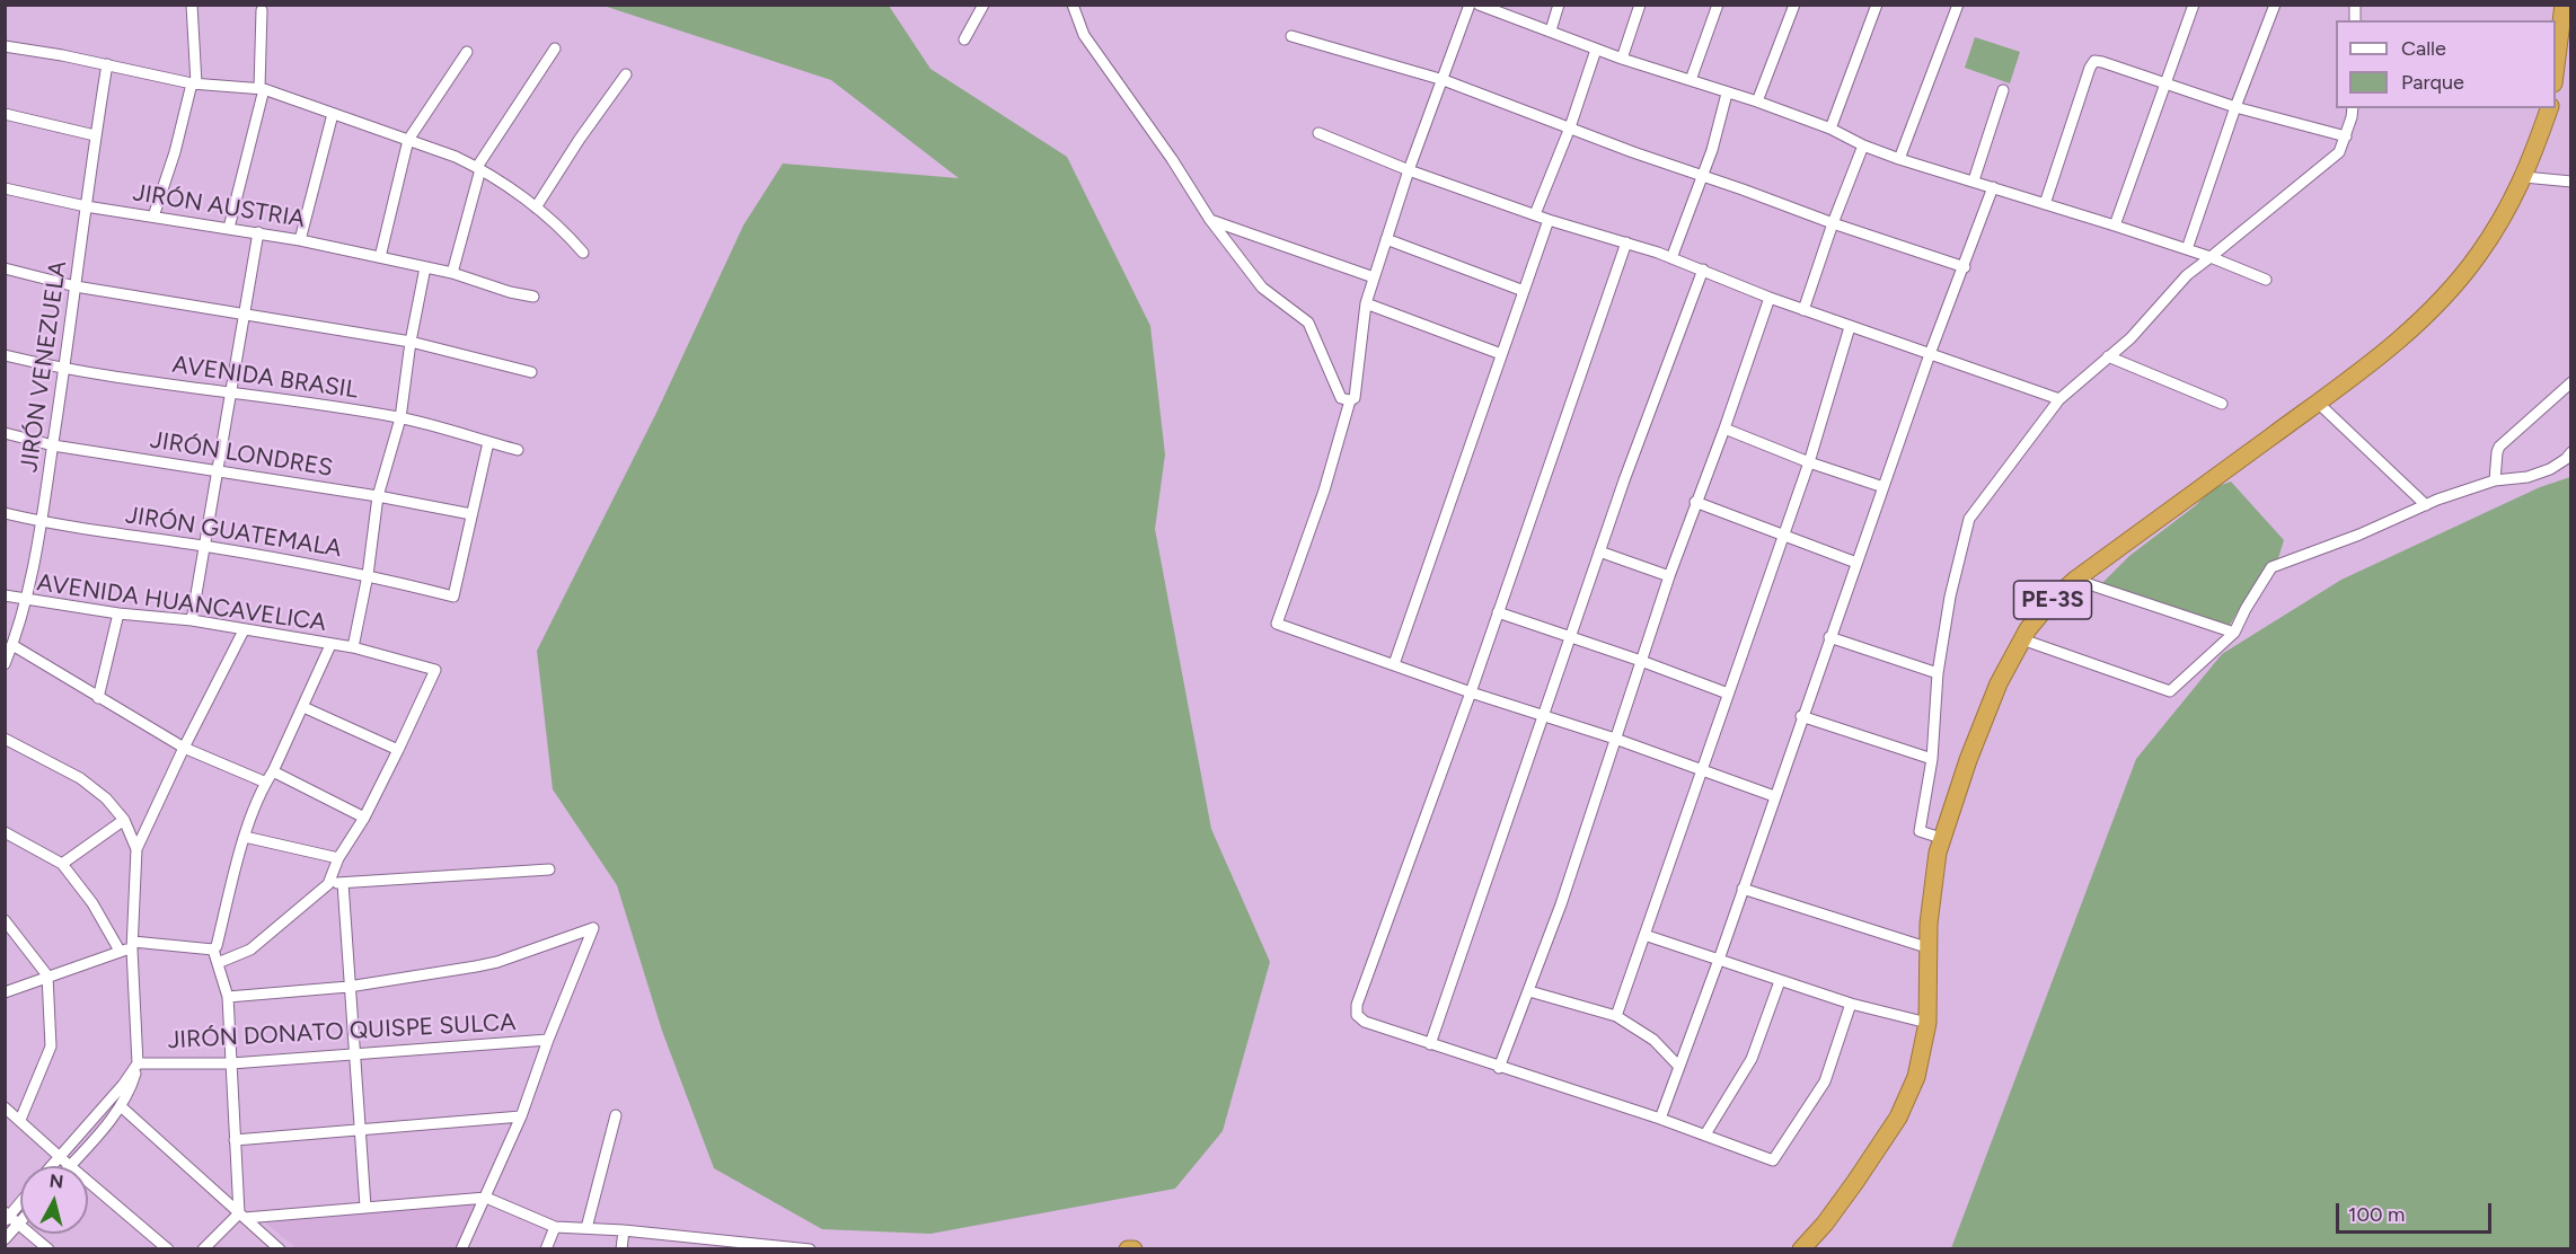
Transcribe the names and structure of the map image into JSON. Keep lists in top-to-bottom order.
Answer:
{
  "streets": {
    "highway": ["PE-3S"],
    "street": [
      "JIRÓN AUSTRIA",
      "JIRÓN VENEZUELA",
      "AVENIDA BRASIL",
      "JIRÓN LONDRES",
      "JIRÓN GUATEMALA",
      "AVENIDA HUANCAVELICA",
      "JIRÓN DONATO QUISPE SULCA"
    ]
  },
  "crossings": [
    ["JIRÓN AUSTRIA", "JIRÓN VENEZUELA"],
    ["JIRÓN VENEZUELA", "AVENIDA BRASIL"],
    ["JIRÓN VENEZUELA", "JIRÓN LONDRES"],
    ["JIRÓN VENEZUELA", "JIRÓN GUATEMALA"],
    ["JIRÓN VENEZUELA", "AVENIDA HUANCAVELICA"],
    ["JIRÓN LONDRES", "JIRÓN GUATEMALA"]
  ],
  "legend": ["Calle", "Parque"],
  "scale_bar": "100 m",
  "north": "top"
}
